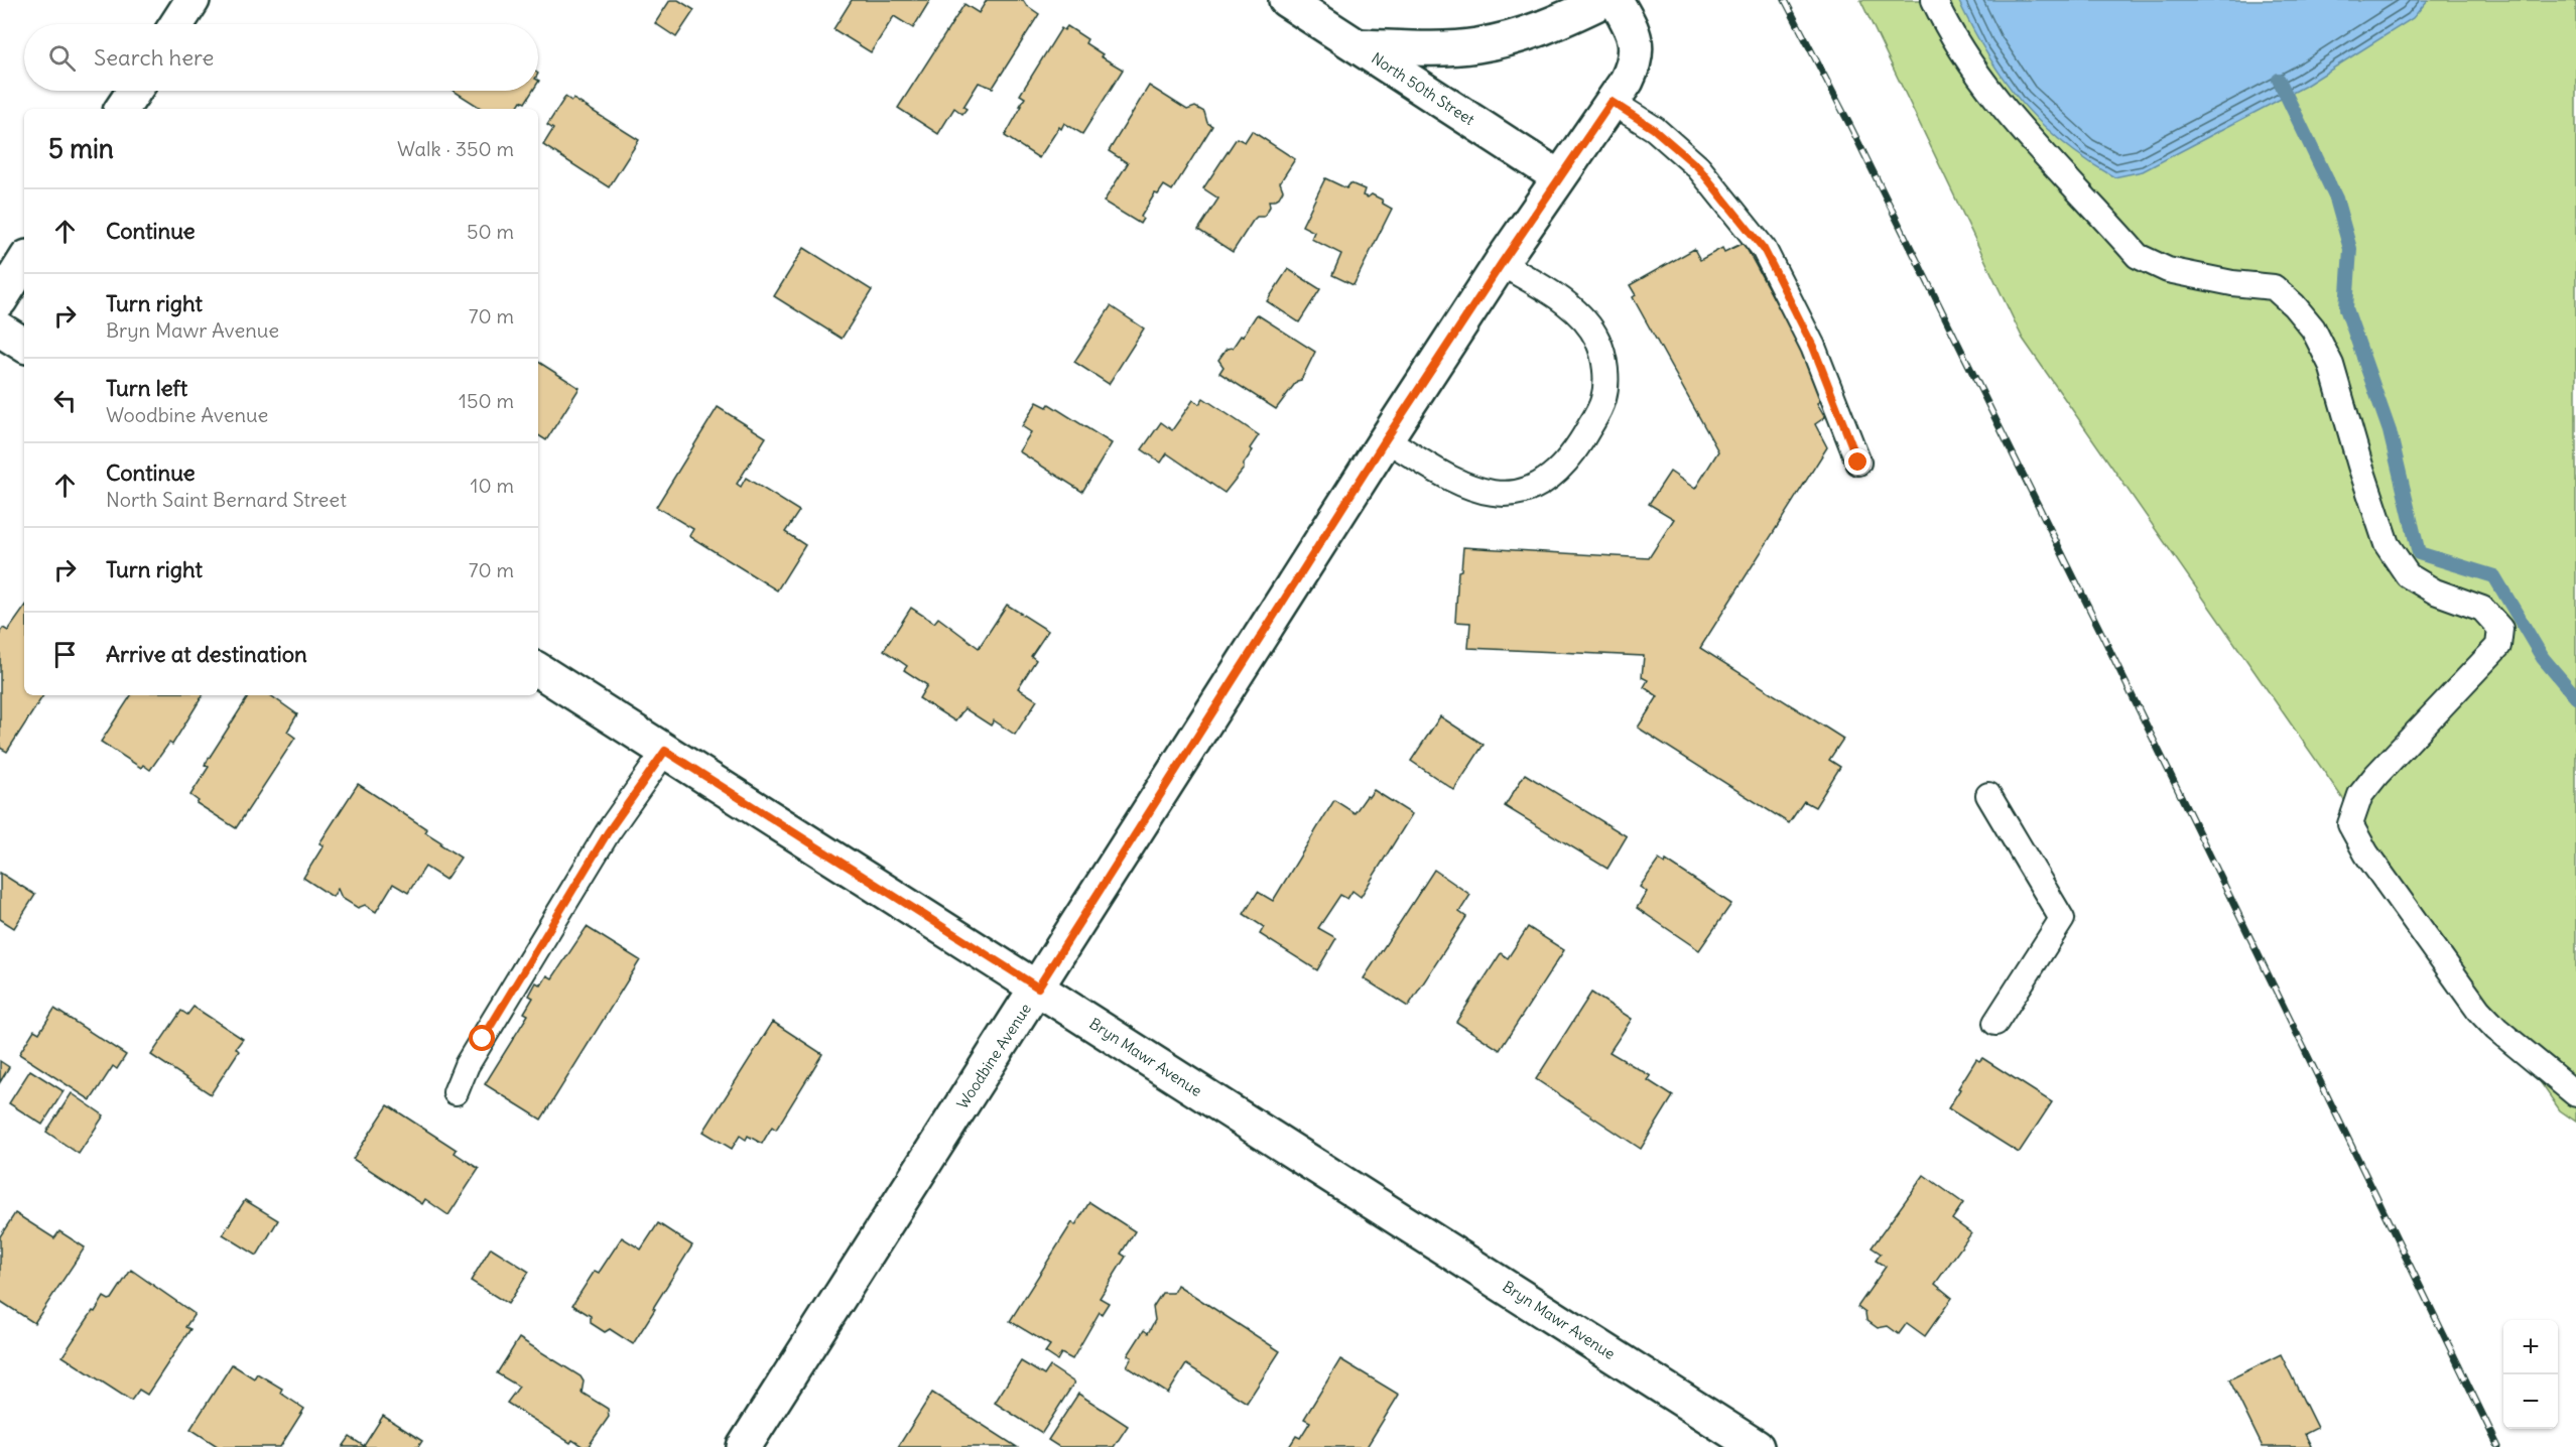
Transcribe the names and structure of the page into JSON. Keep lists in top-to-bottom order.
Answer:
{
  "streets": {
    "street": ["North 50th Street", "Woodbine Avenue", "Bryn Mawr Avenue"]
  },
  "crossings": [
    ["North 50th Street", "Woodbine Avenue"],
    ["Woodbine Avenue", "Bryn Mawr Avenue"]
  ],
  "page": {
    "search": "Search here",
    "heading": ["5 min", "Walk · 350 m"],
    "list": [
      ["Continue", "50 m"],
      ["Turn right", "Bryn Mawr Avenue", "70 m"],
      ["Turn left", "Woodbine Avenue", "150 m"],
      ["Continue", "North Saint Bernard Street", "10 m"],
      ["Turn right", "70 m"],
      "Arrive at destination"
    ],
    "map_buttons": ["+", "−"]
  }
}
